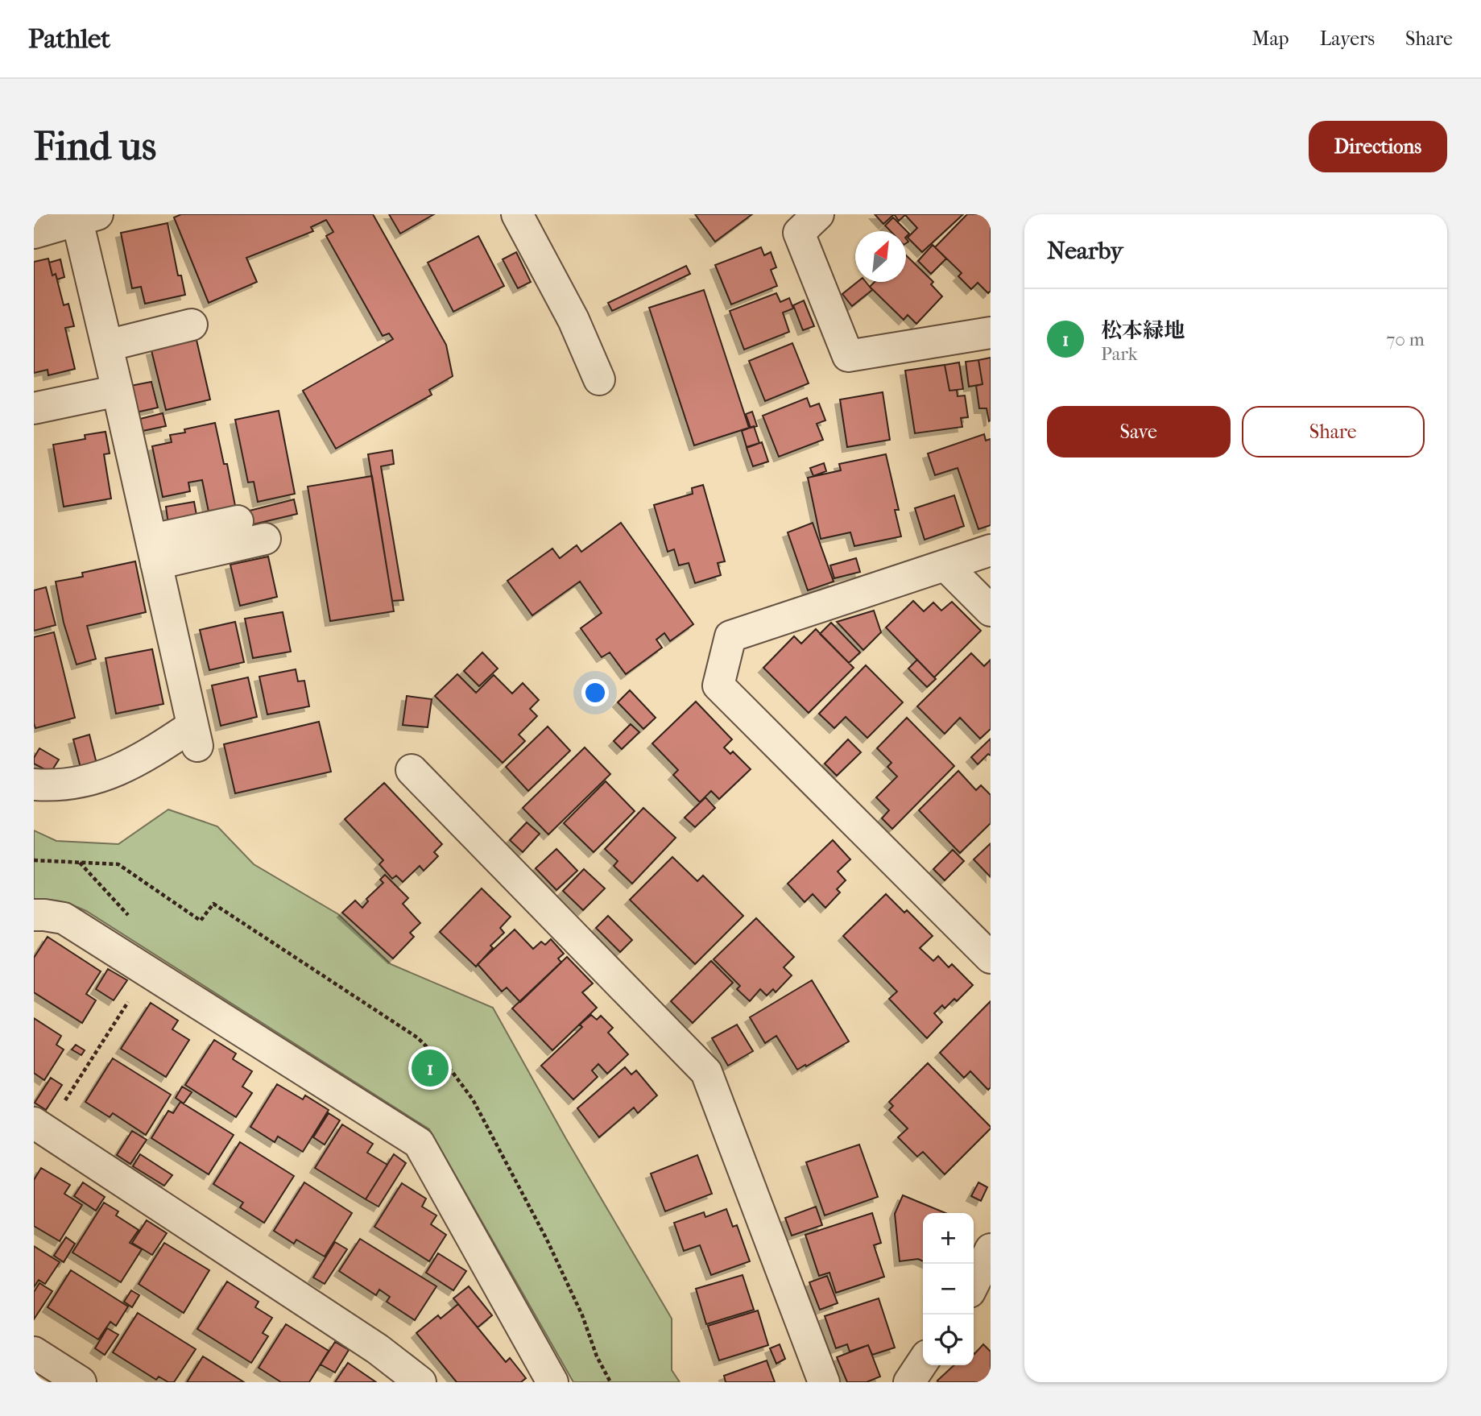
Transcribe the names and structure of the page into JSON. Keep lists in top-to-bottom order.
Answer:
{
  "north": "top right",
  "page": {
    "header": "Pathlet",
    "nav": ["Map", "Layers", "Share"],
    "buttons": [
      "Directions",
      ["Save", "Share"]
    ],
    "title": "Find us",
    "heading": "Nearby",
    "list": [
      {
        "mark": "1",
        "name": "松本緑地",
        "note": "Park",
        "value": "70 m"
      }
    ],
    "pins": "1",
    "map_buttons": ["+", "−"]
  }
}
